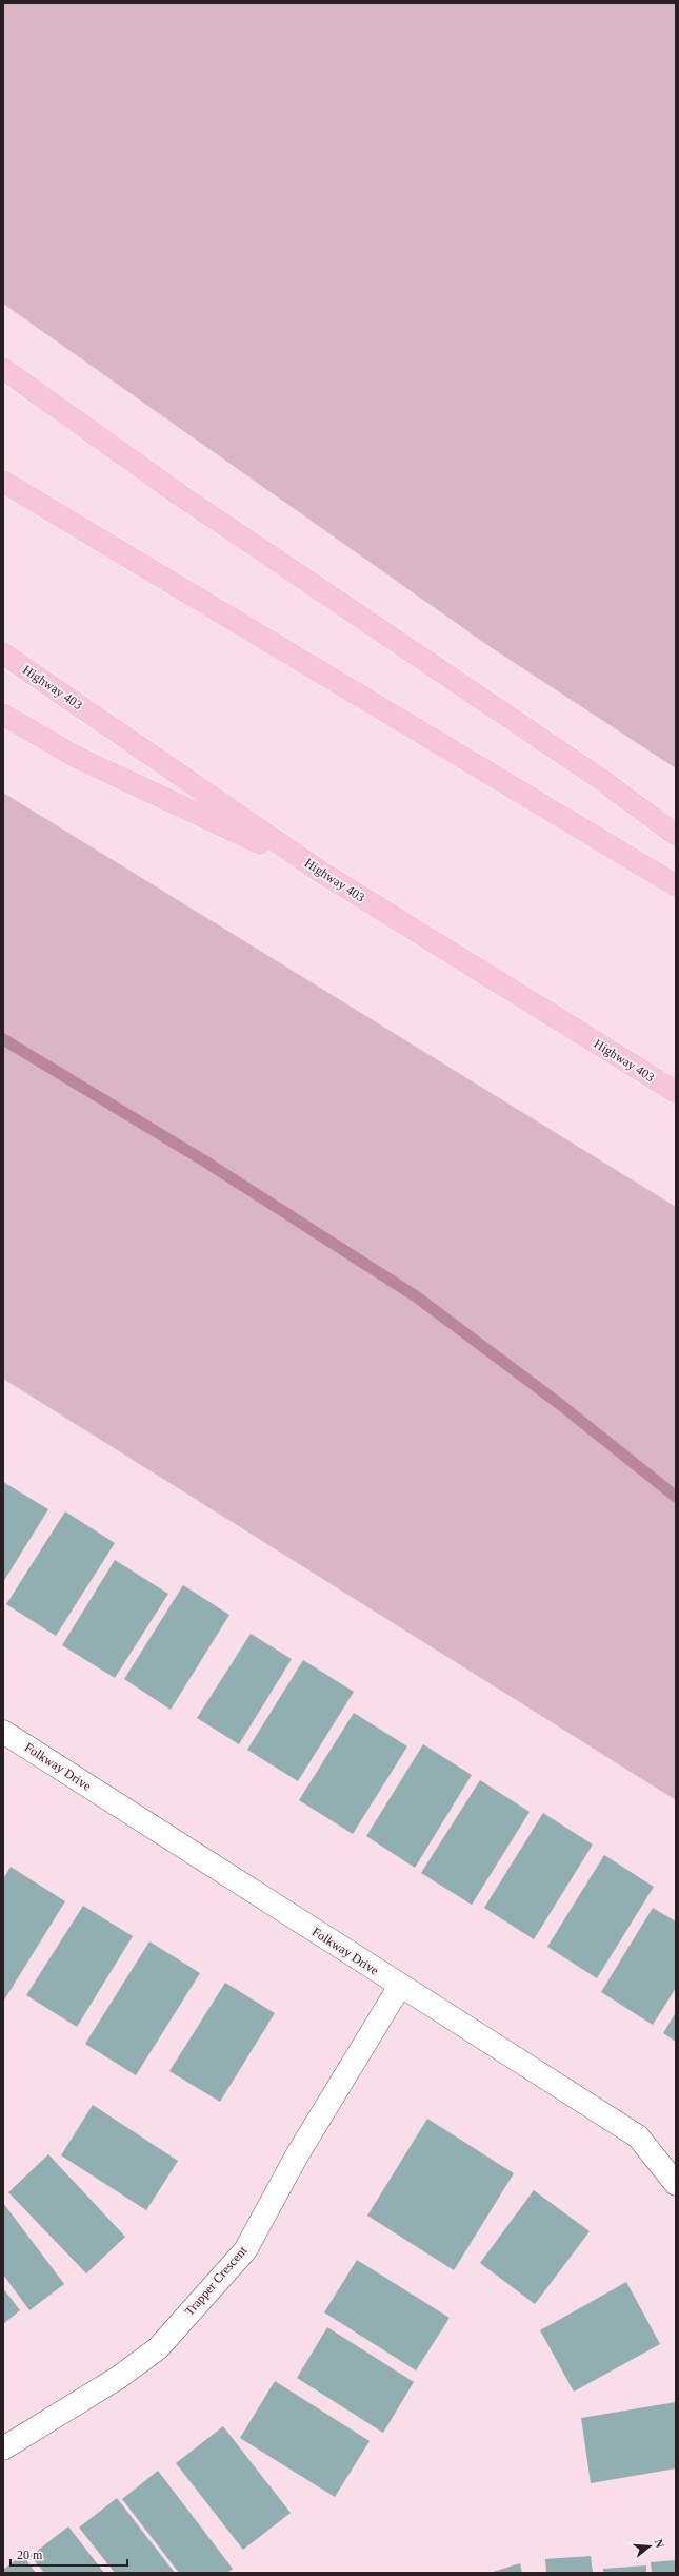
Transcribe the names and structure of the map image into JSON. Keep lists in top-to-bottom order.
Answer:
{
  "streets": {
    "highway": ["Highway 403"],
    "street": ["Folkway Drive", "Trapper Crescent"]
  },
  "crossings": [
    ["Folkway Drive", "Trapper Crescent"]
  ],
  "scale_bar": "20 m",
  "north": "right"
}
